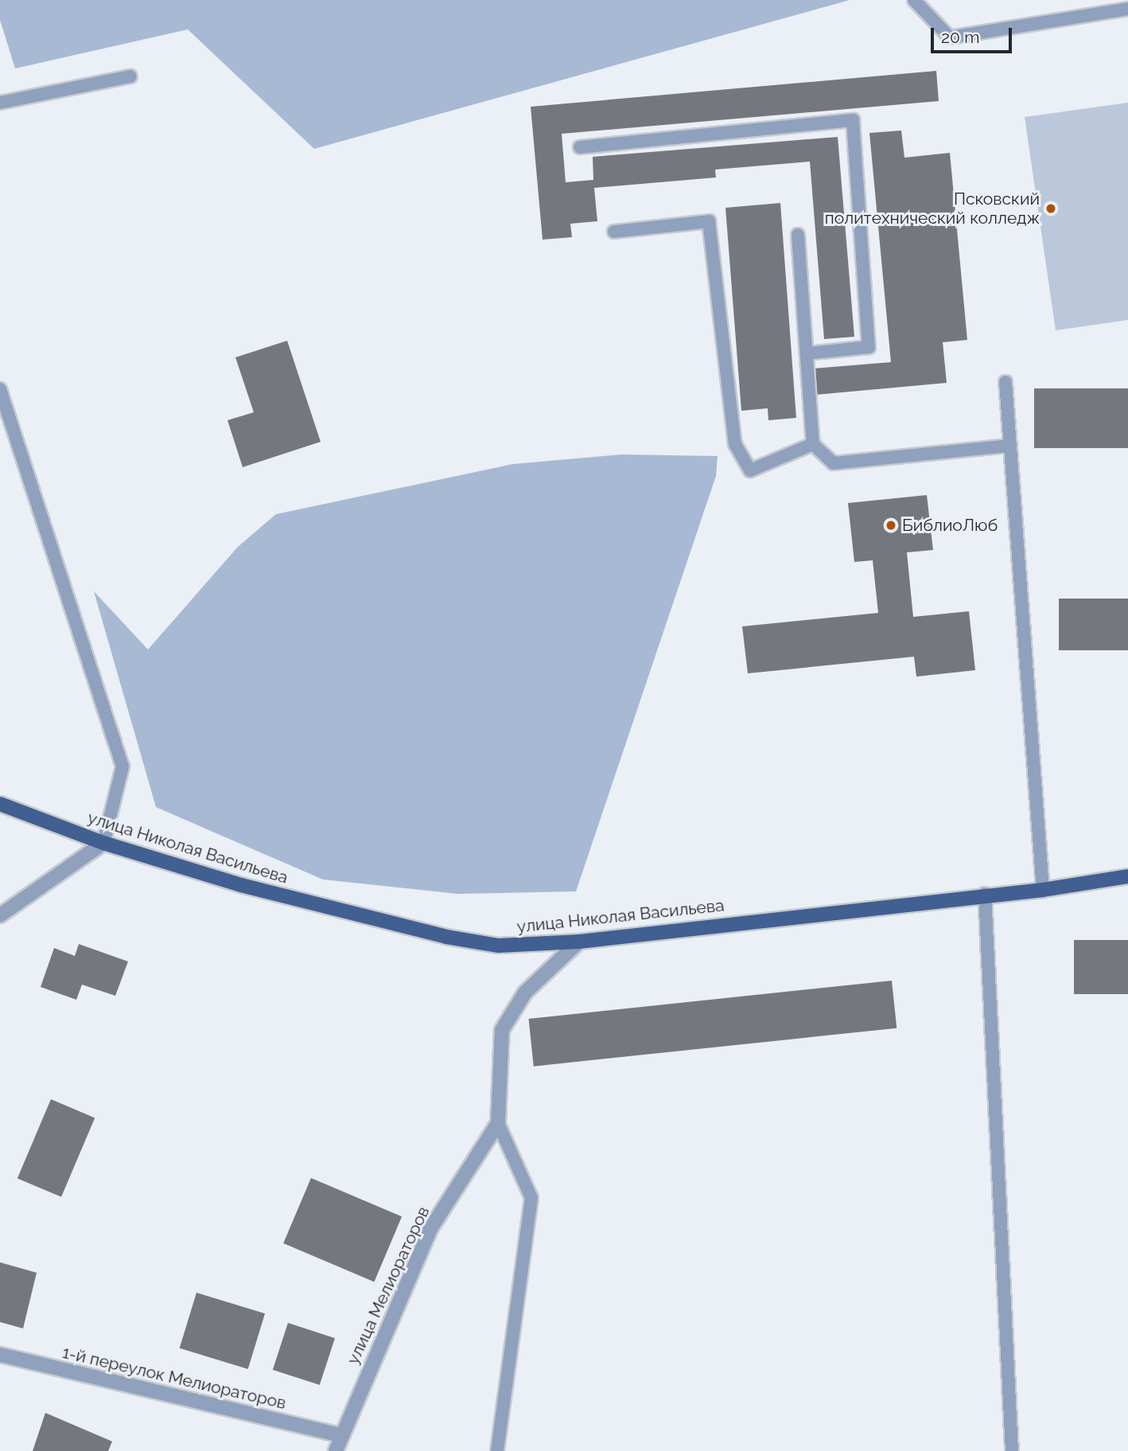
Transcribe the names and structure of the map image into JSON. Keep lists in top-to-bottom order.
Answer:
{
  "streets": {
    "main road": ["улица Николая Васильева"],
    "street": ["улица Мелиораторов", "1-й переулок Мелиораторов"]
  },
  "crossings": [
    ["улица Мелиораторов", "1-й переулок Мелиораторов"]
  ],
  "places": ["Псковский политехнический колледж", "БиблиоЛюб"],
  "scale_bar": "20 m"
}
